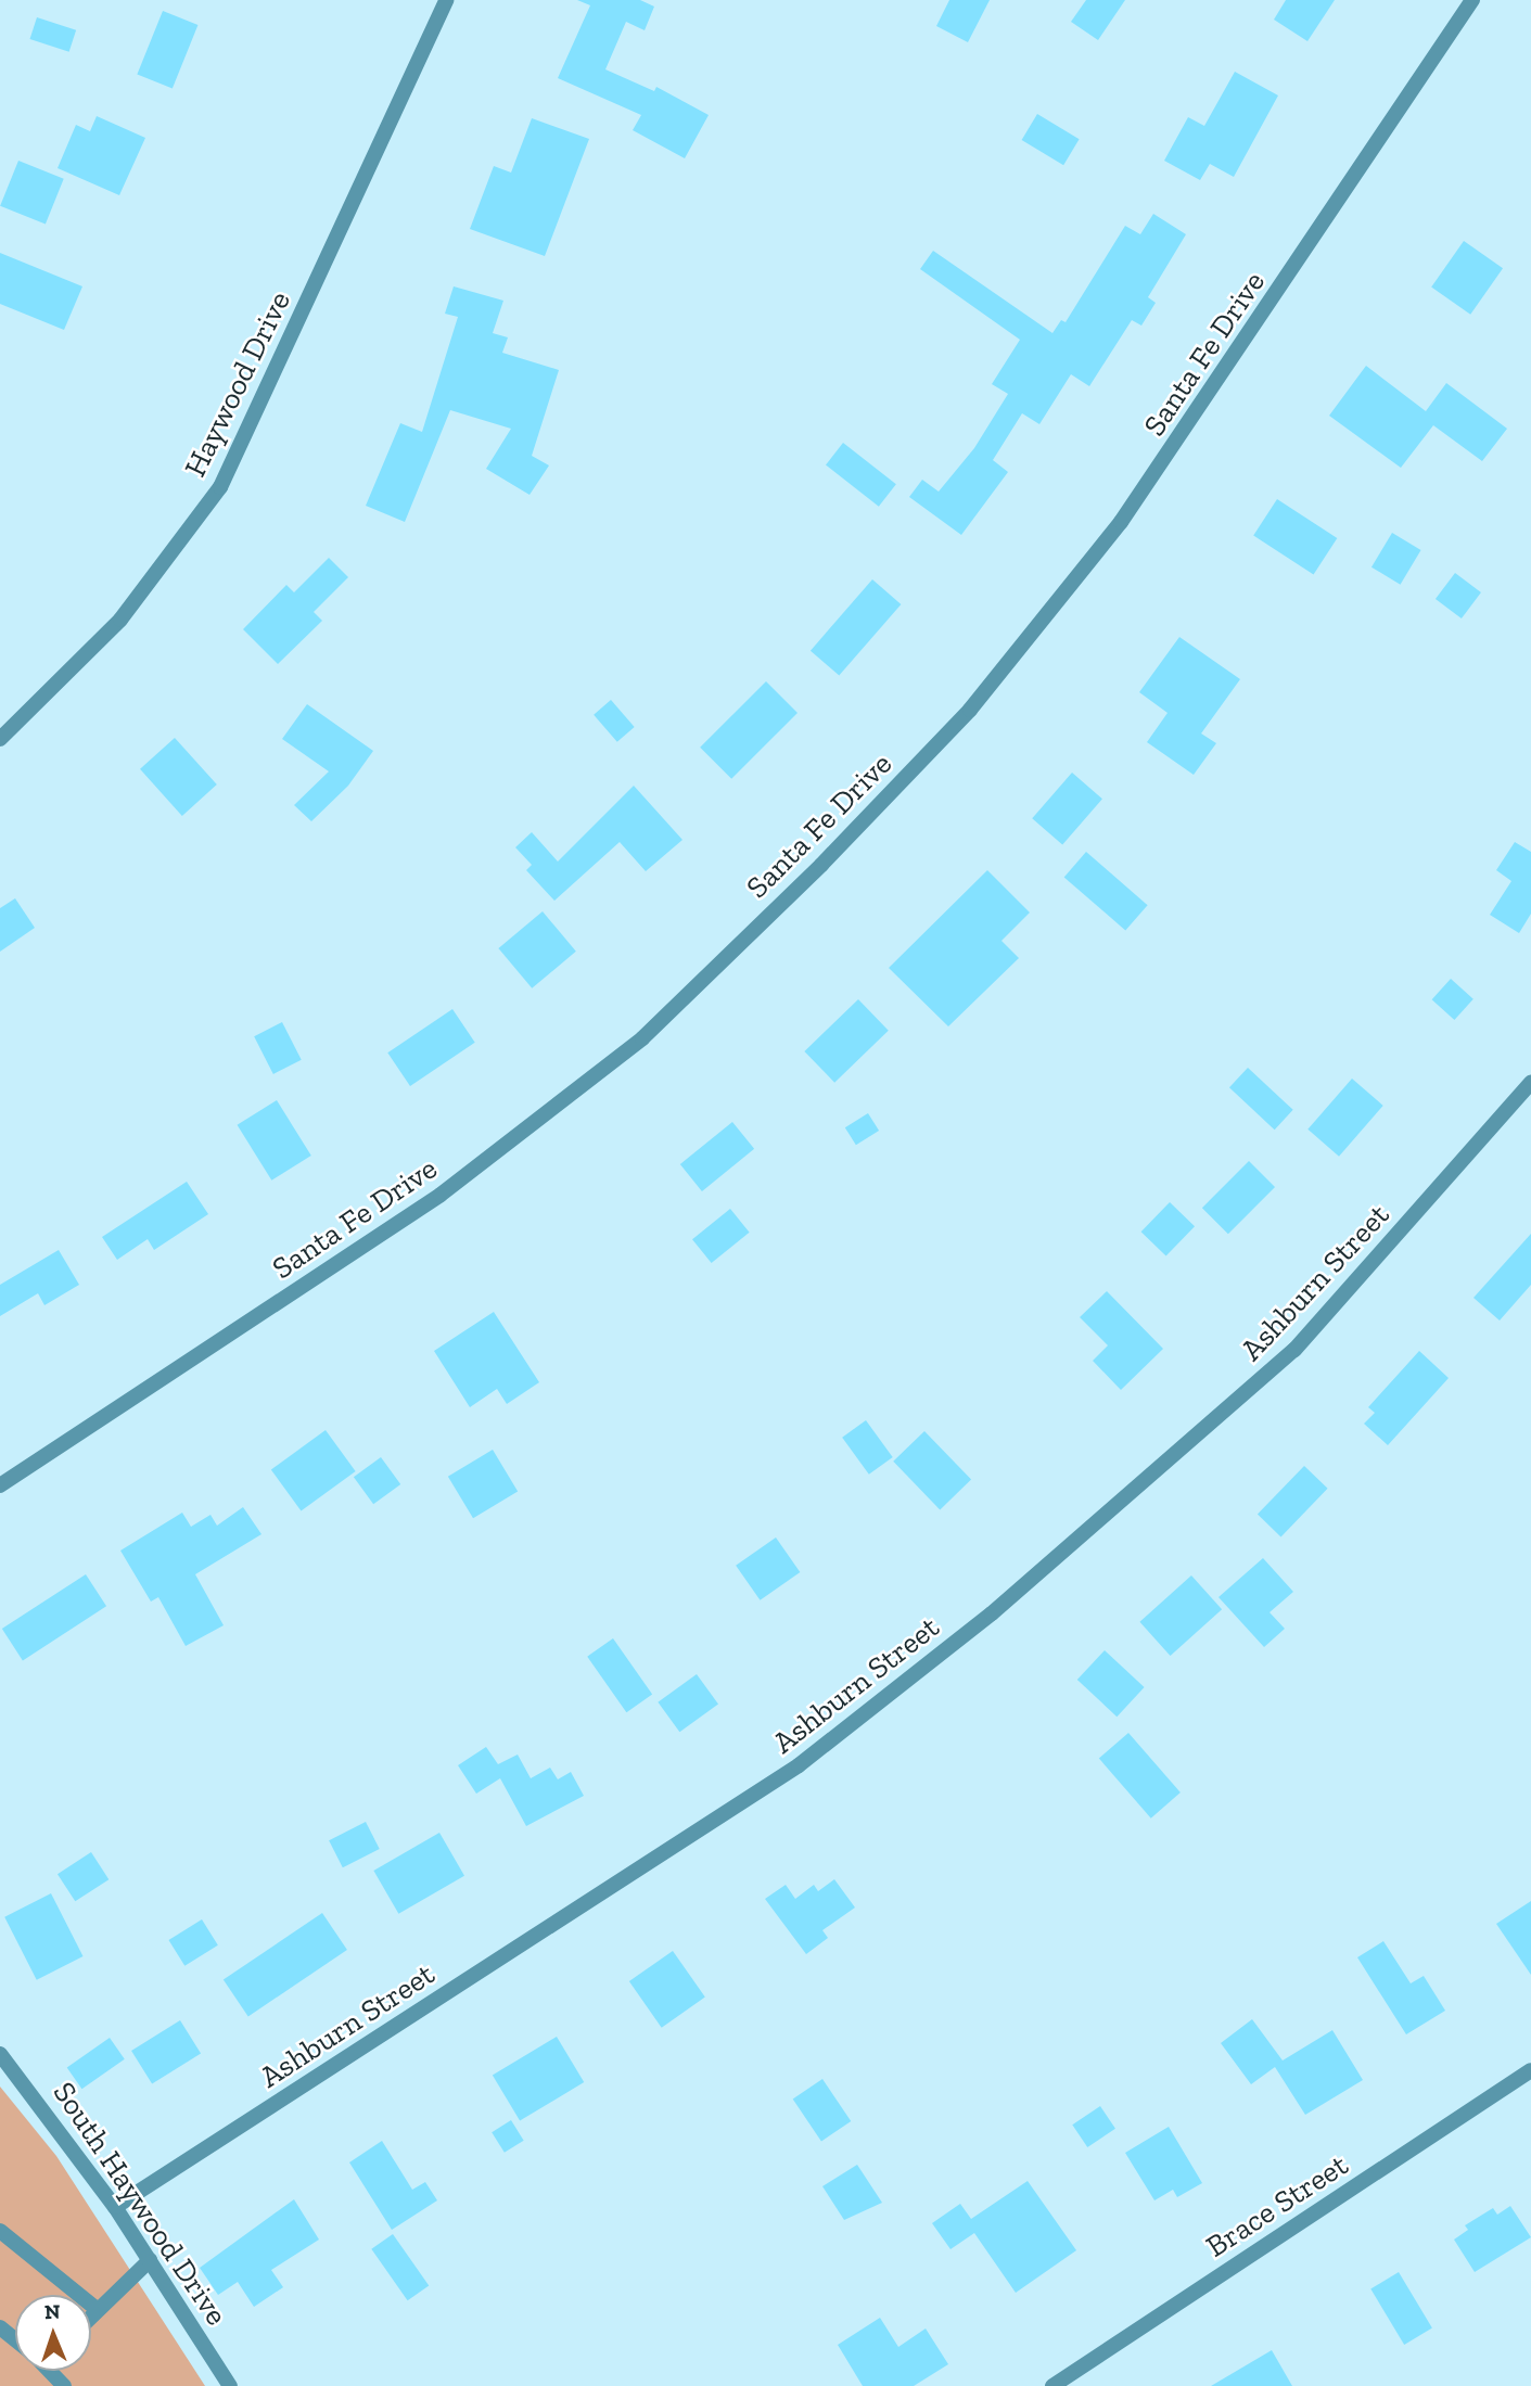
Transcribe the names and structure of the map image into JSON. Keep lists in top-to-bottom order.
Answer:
{
  "streets": {
    "street": [
      "Santa Fe Drive",
      "Haywood Drive",
      "Ashburn Street",
      "South Haywood Drive",
      "Brace Street"
    ]
  },
  "crossings": [
    ["Ashburn Street", "South Haywood Drive"]
  ],
  "north": "top"
}
